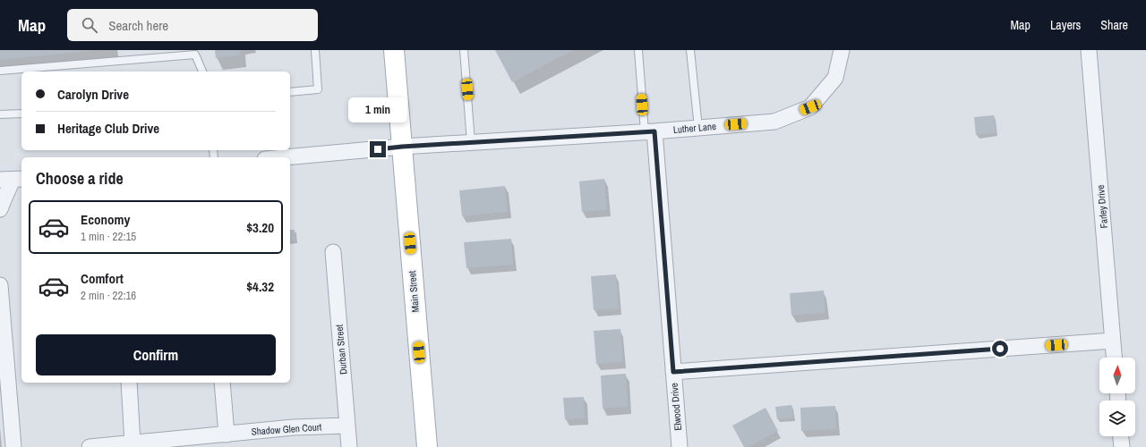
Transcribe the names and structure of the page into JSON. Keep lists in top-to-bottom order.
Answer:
{
  "streets": {
    "main road": ["Main Street"],
    "street": [
      "Luther Lane",
      "Farley Drive",
      "Durban Street",
      "Elwood Drive",
      "Shadow Glen Court"
    ]
  },
  "crossings": [
    ["Luther Lane", "Main Street"],
    ["Luther Lane", "Elwood Drive"],
    ["Durban Street", "Shadow Glen Court"]
  ],
  "north": "top",
  "page": {
    "header": "Map",
    "search": "Search here",
    "nav": ["Map", "Layers", "Share"],
    "banner": ["Carolyn Drive", "Heritage Club Drive"],
    "bubble": "1 min",
    "heading": "Choose a ride",
    "list": [
      {
        "name": "Economy",
        "note": "1 min · 22:15",
        "value": "$3.20"
      },
      {
        "name": "Comfort",
        "note": "2 min · 22:16",
        "value": "$4.32"
      }
    ],
    "buttons": "Confirm"
  }
}
